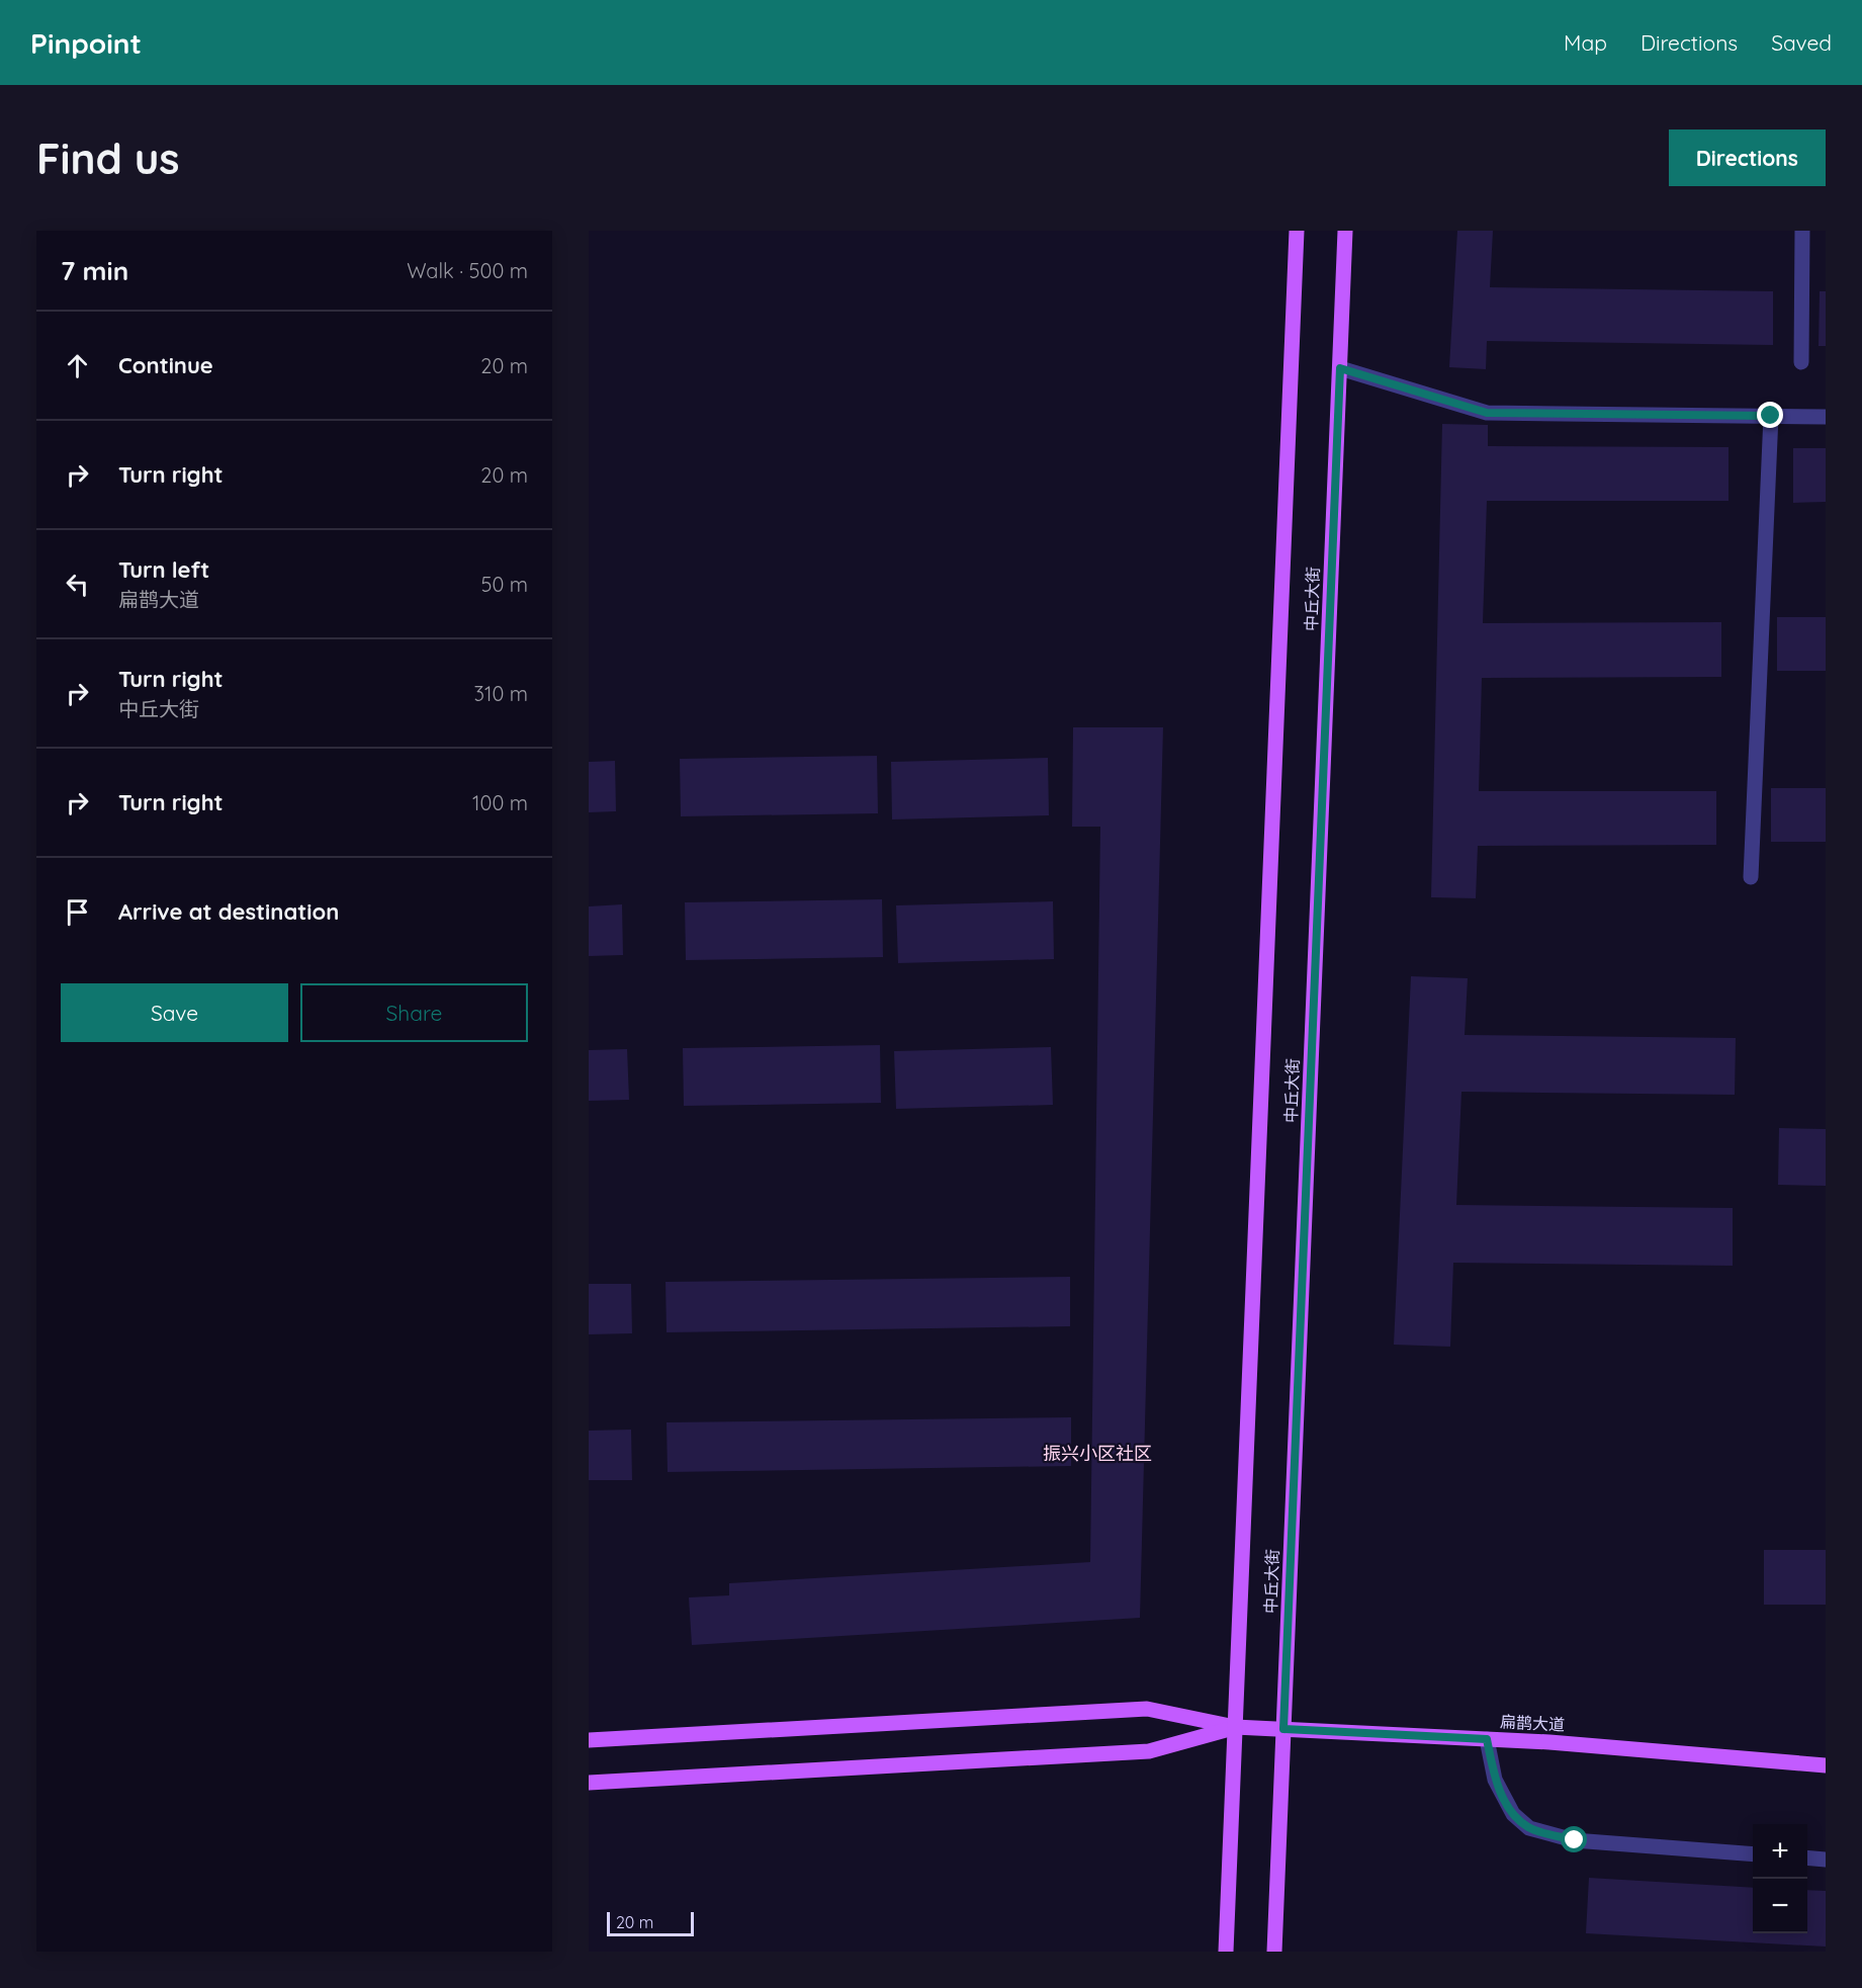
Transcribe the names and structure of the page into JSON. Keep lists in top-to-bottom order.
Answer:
{
  "streets": {
    "main road": ["中丘大街", "扁鹊大道"]
  },
  "crossings": [
    ["中丘大街", "扁鹊大道"]
  ],
  "districts": ["振兴小区社区"],
  "scale_bar": "20 m",
  "page": {
    "header": "Pinpoint",
    "nav": ["Map", "Directions", "Saved"],
    "buttons": [
      "Directions",
      ["Save", "Share"]
    ],
    "title": "Find us",
    "heading": ["7 min", "Walk · 500 m"],
    "list": [
      ["Continue", "20 m"],
      ["Turn right", "20 m"],
      ["Turn left", "扁鹊大道", "50 m"],
      ["Turn right", "中丘大街", "310 m"],
      ["Turn right", "100 m"],
      "Arrive at destination"
    ],
    "map_buttons": ["+", "−"],
    "scale": "20 m"
  }
}
